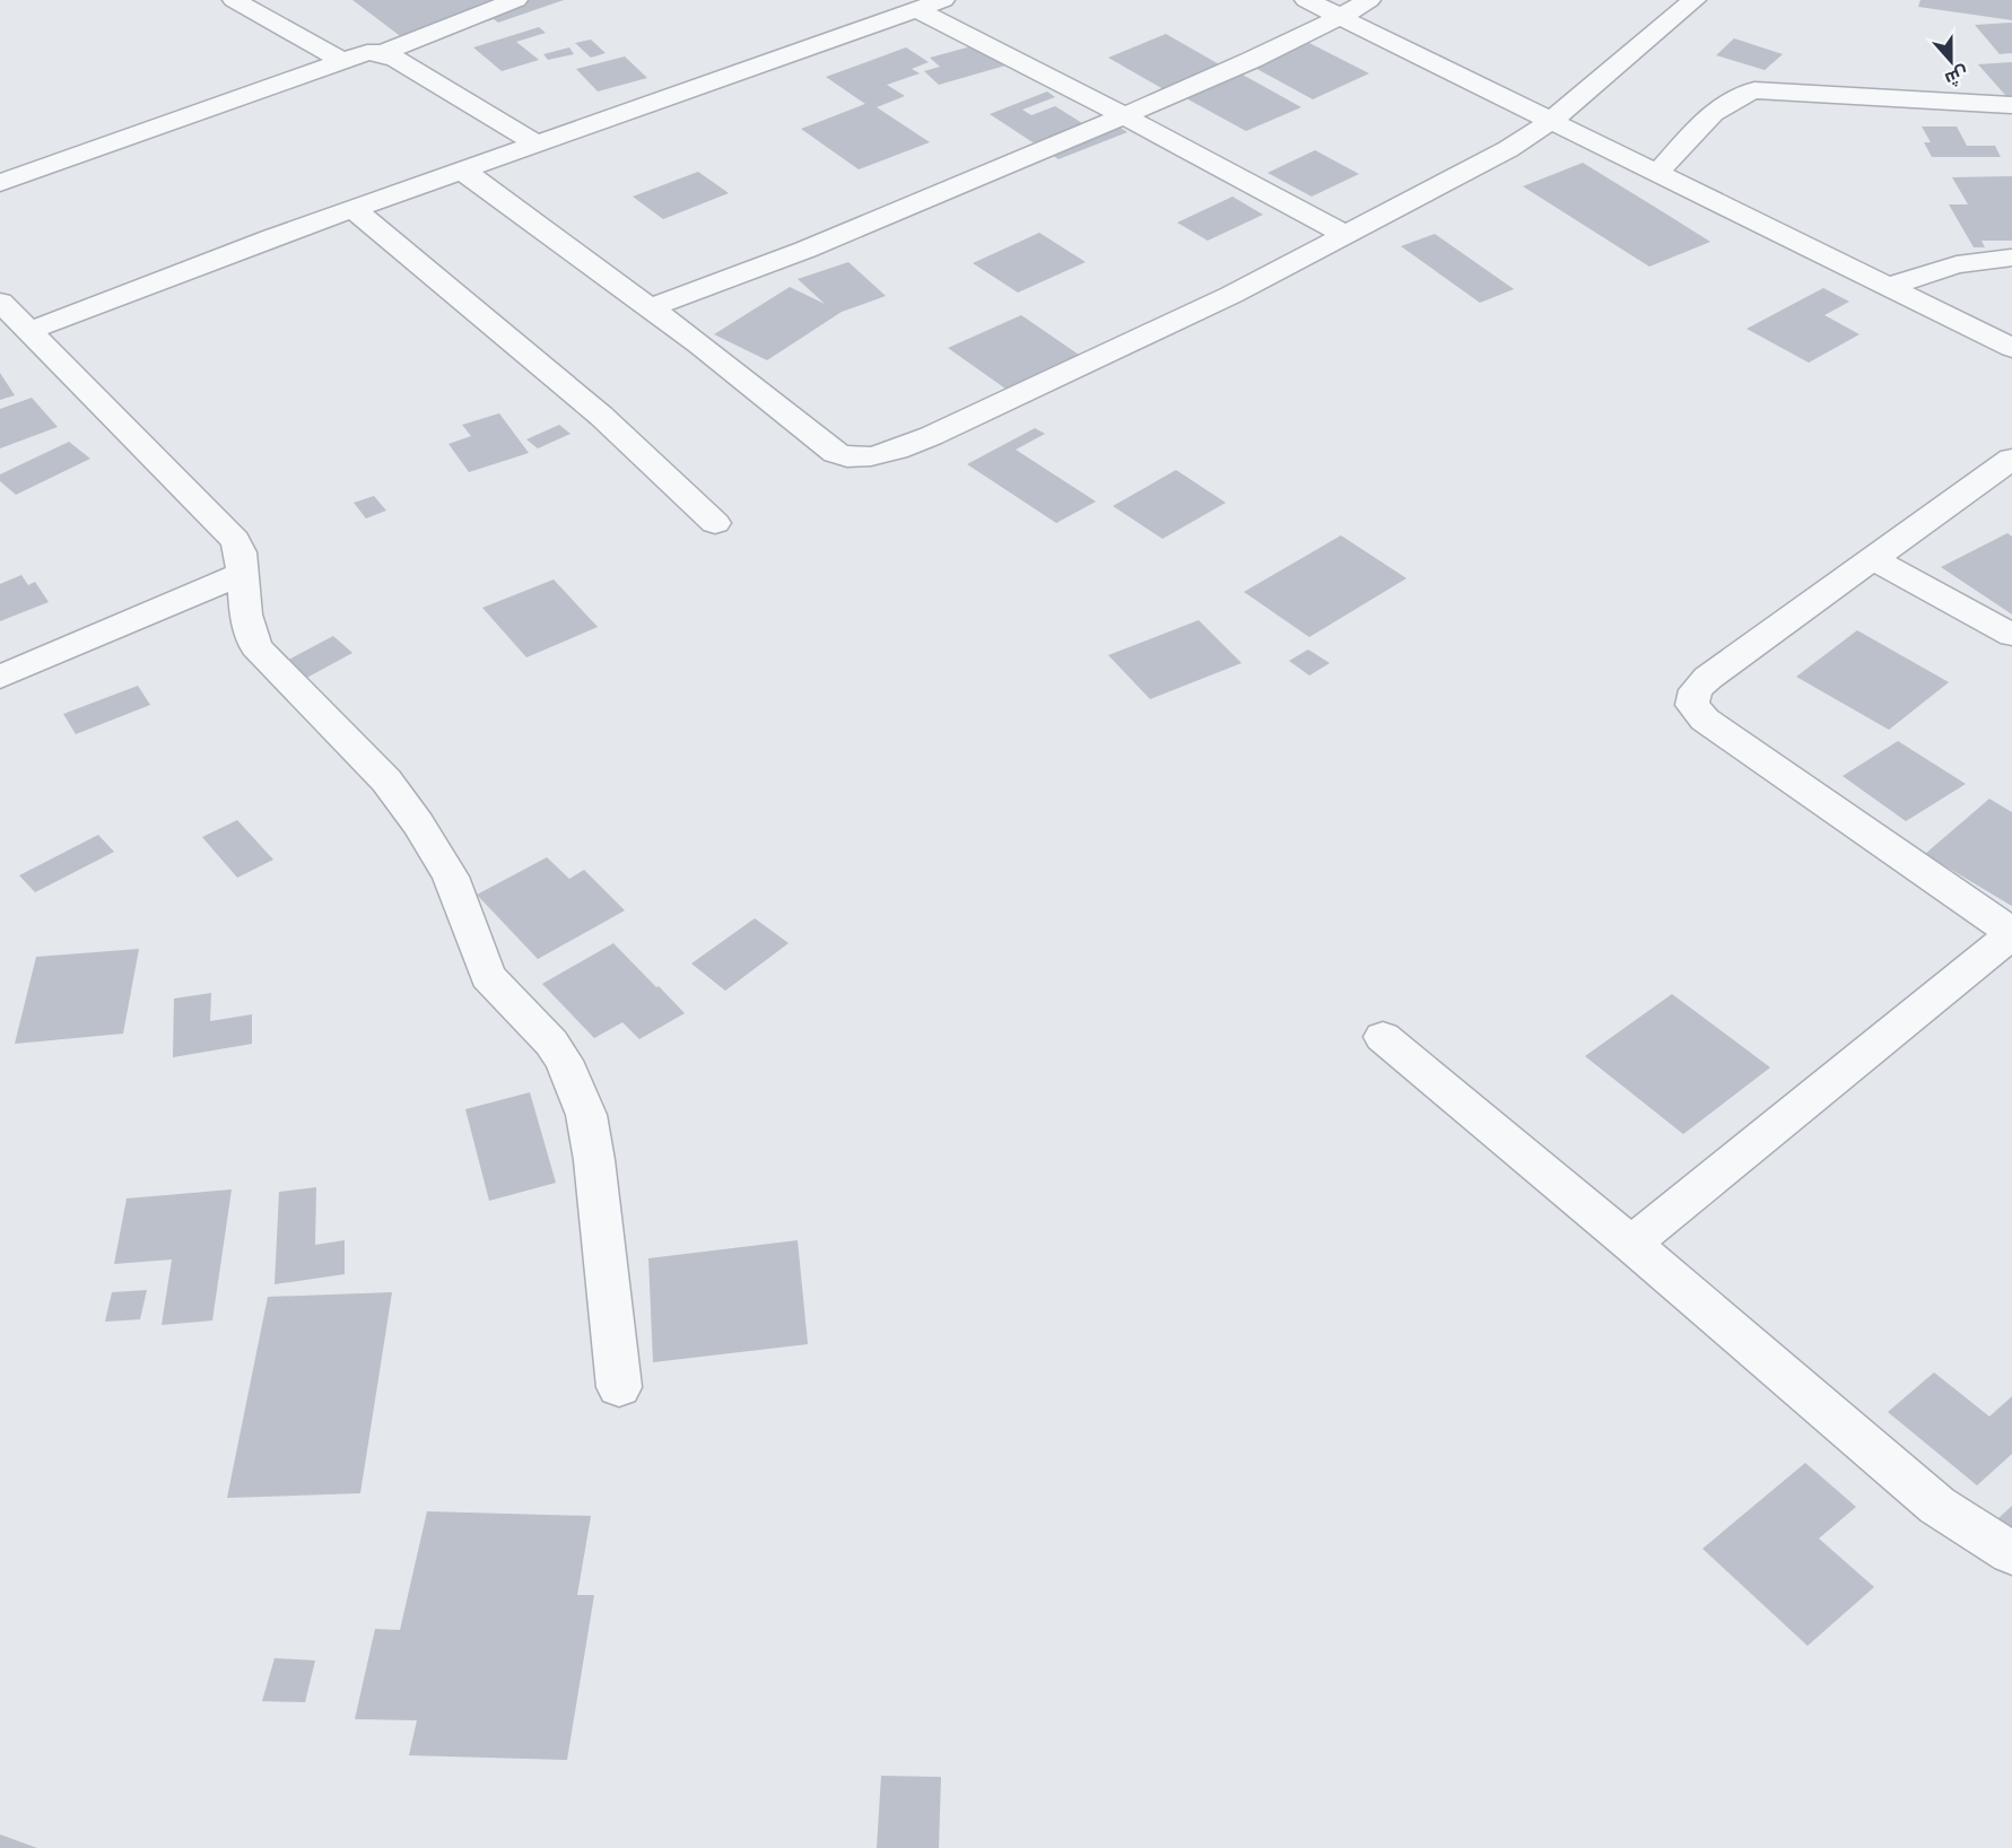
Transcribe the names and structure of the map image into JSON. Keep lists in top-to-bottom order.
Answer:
{
  "north": "bottom"
}
